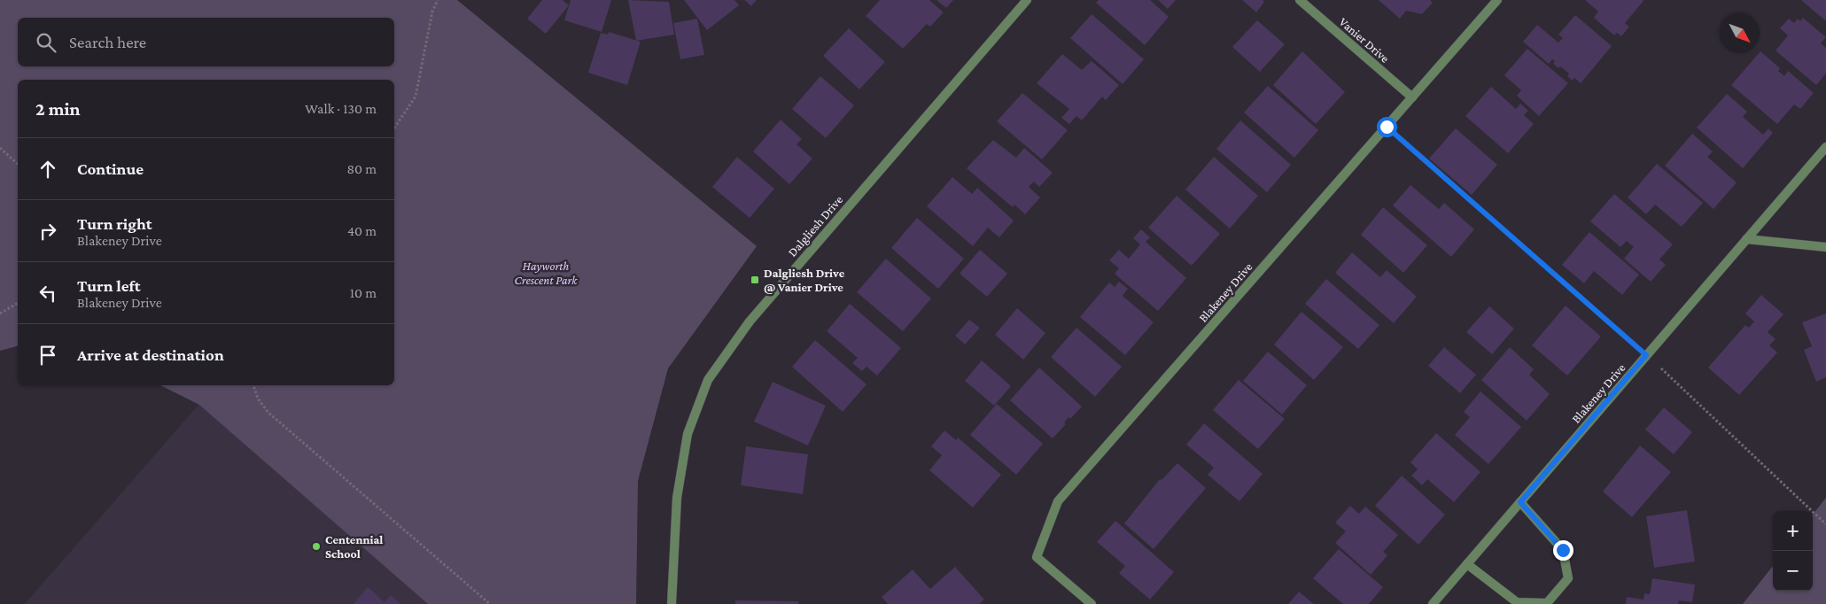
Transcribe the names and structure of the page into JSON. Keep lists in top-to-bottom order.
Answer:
{
  "streets": {
    "street": ["Vanier Drive", "Dalgliesh Drive", "Blakeney Drive"]
  },
  "crossings": [
    ["Vanier Drive", "Blakeney Drive"]
  ],
  "parks": ["Hayworth Crescent Park"],
  "places": {
    "transit": ["Dalgliesh Drive @ Vanier Drive"],
    "other": ["Centennial School"]
  },
  "north": "bottom right",
  "page": {
    "search": "Search here",
    "heading": ["2 min", "Walk · 130 m"],
    "list": [
      ["Continue", "80 m"],
      ["Turn right", "Blakeney Drive", "40 m"],
      ["Turn left", "Blakeney Drive", "10 m"],
      "Arrive at destination"
    ],
    "map_buttons": ["+", "−"]
  }
}
